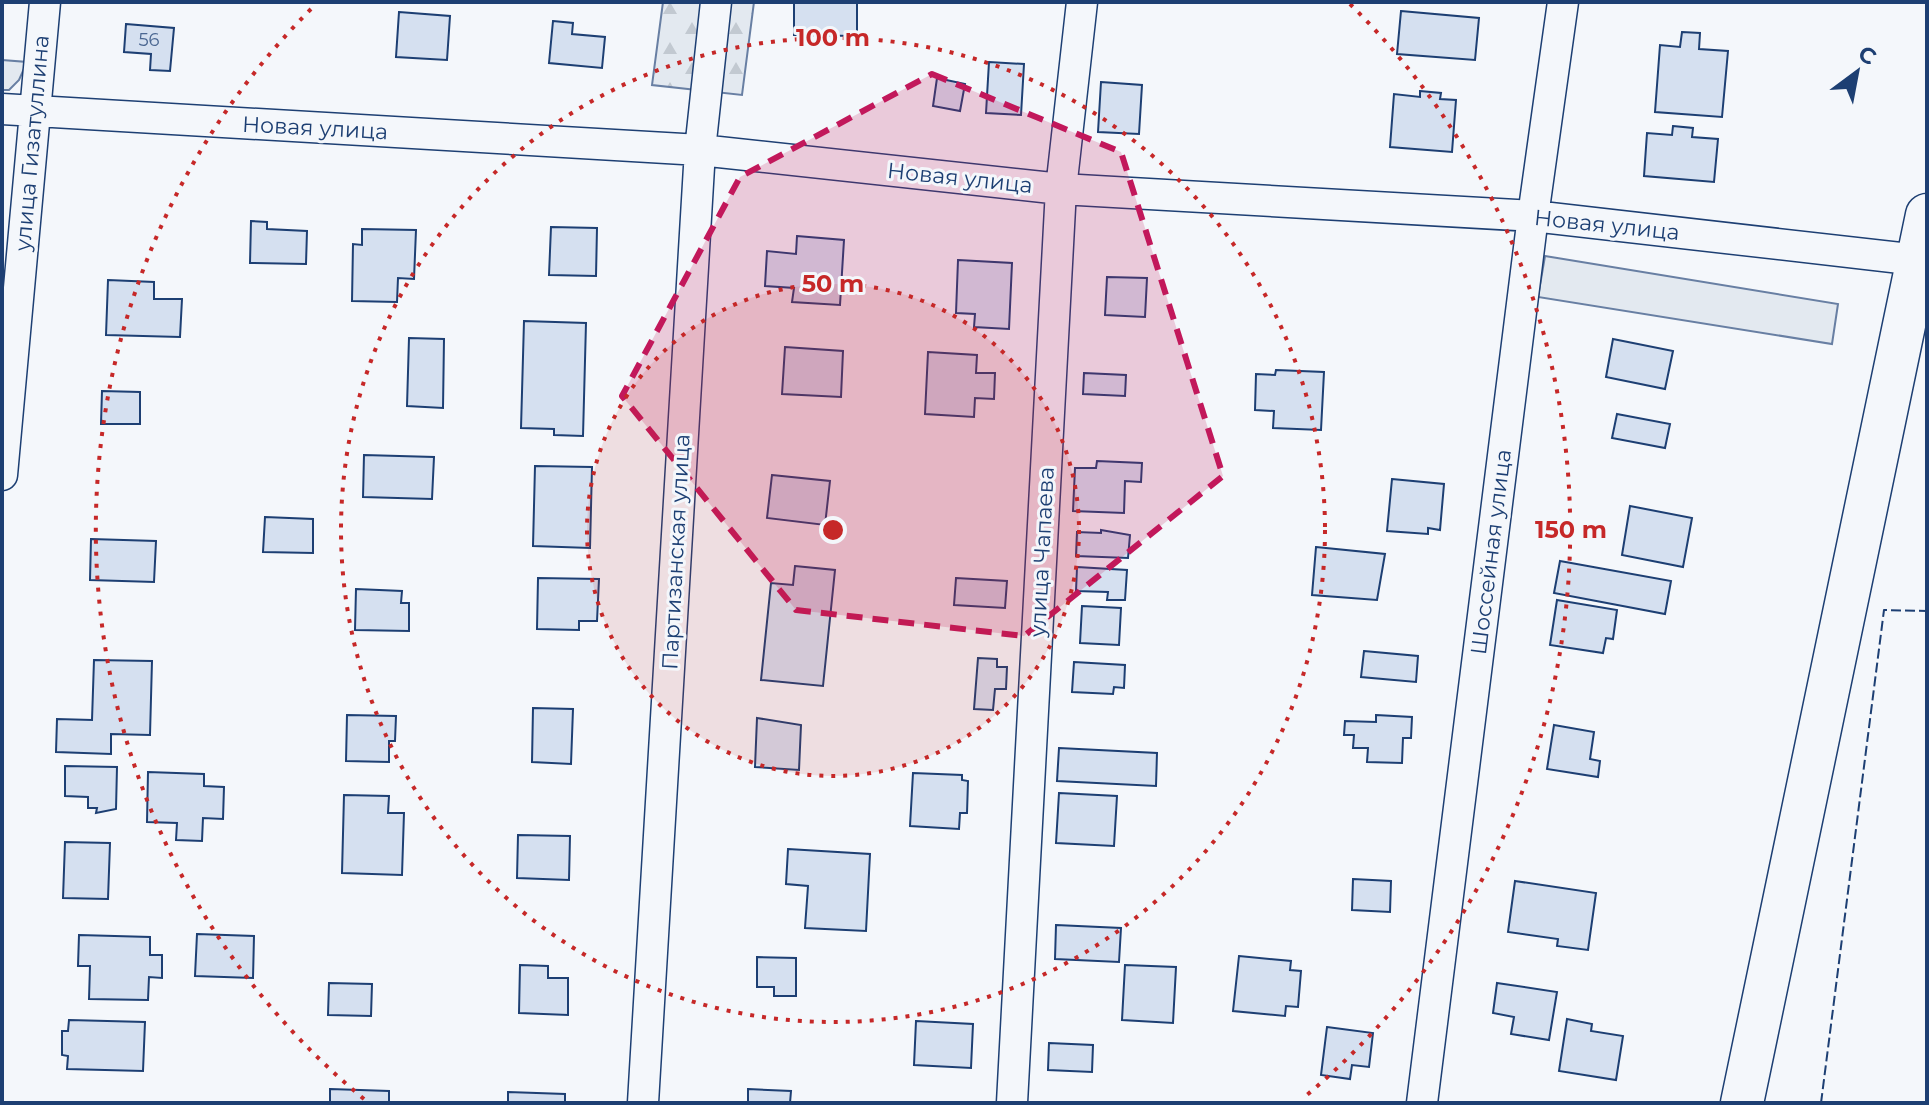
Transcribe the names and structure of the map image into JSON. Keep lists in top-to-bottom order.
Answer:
{
  "streets": {
    "street": [
      "Новая улица",
      "улица Гизатуллина",
      "Партизанская улица",
      "улица Чапаева",
      "Шоссейная улица"
    ]
  },
  "crossings": [
    ["Новая улица", "улица Гизатуллина"],
    ["Новая улица", "Партизанская улица"],
    ["Новая улица", "улица Чапаева"],
    ["Новая улица", "Шоссейная улица"]
  ],
  "house_numbers": ["56"],
  "north": "top right",
  "rings": ["100 m", "50 m", "150 m"]
}
